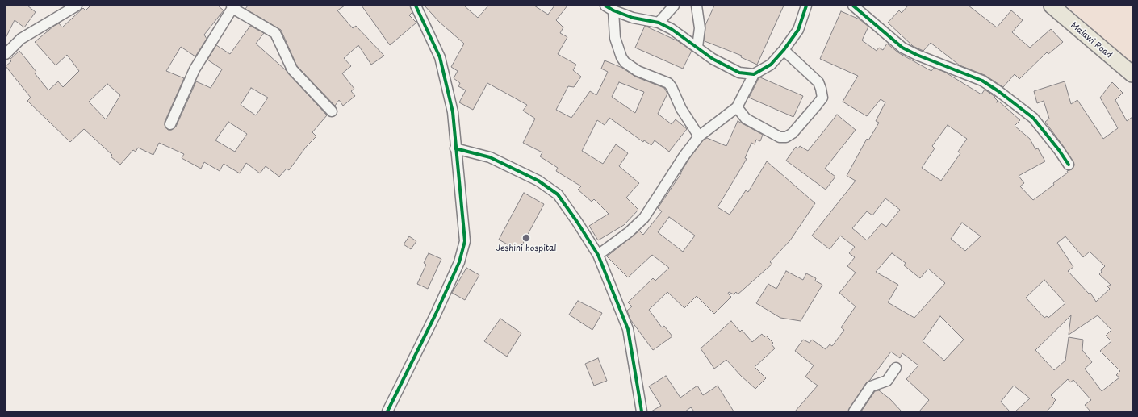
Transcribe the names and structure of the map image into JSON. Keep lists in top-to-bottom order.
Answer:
{
  "streets": {
    "main road": ["Malawi Road"]
  },
  "places": ["Jeshini hospital"]
}
